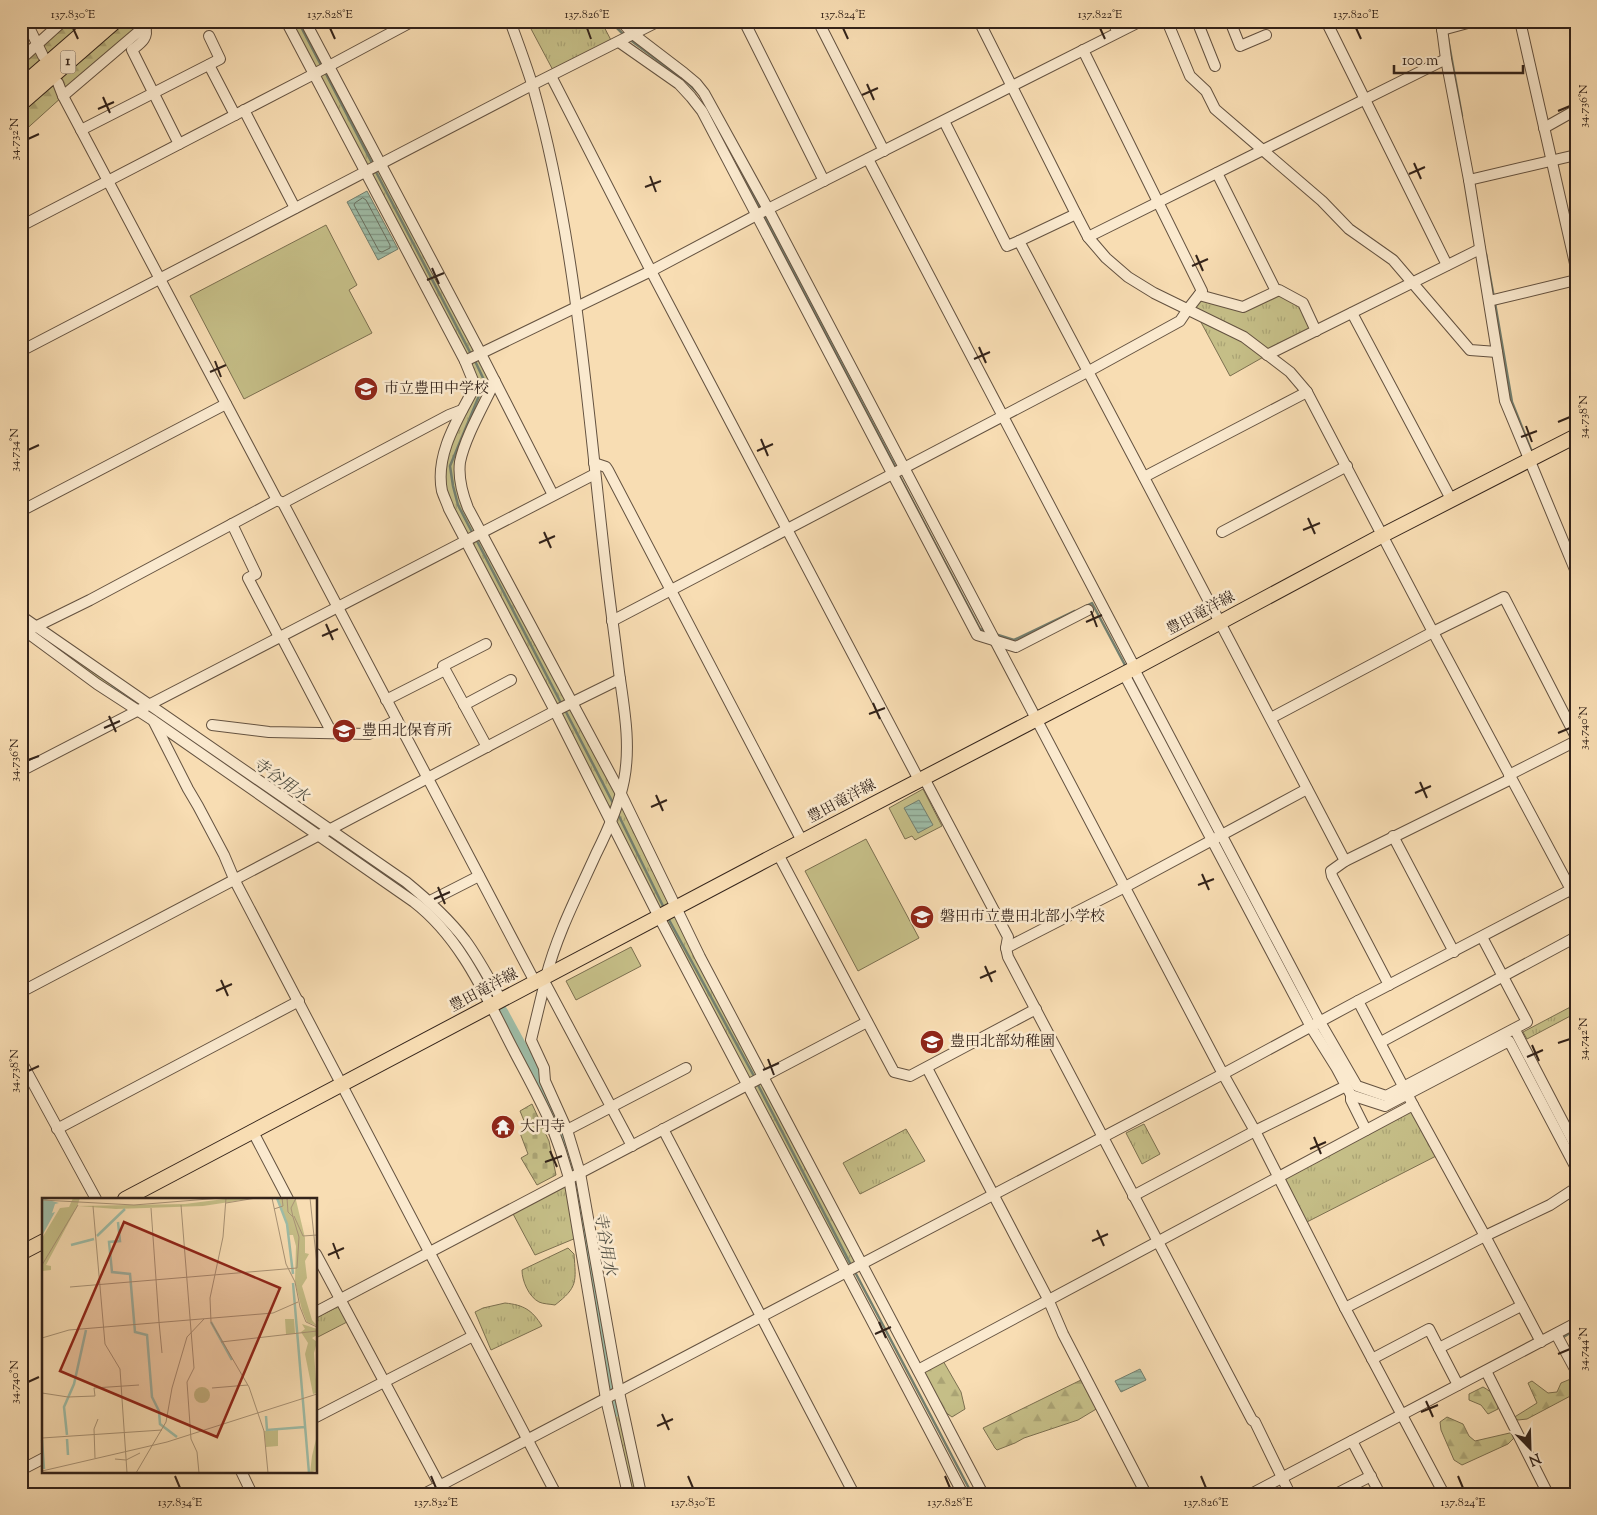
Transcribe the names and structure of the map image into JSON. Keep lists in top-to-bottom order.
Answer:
{
  "streets": {
    "highway": ["1"],
    "main road": ["豊田竜洋線"]
  },
  "water": ["寺谷用水"],
  "places": {
    "school or university": [
      "市立豊田中学校",
      "豊田北保育所",
      "磐田市立豊田北部小学校",
      "豊田北部幼稚園"
    ],
    "temple": ["大円寺"]
  },
  "scale_bar": "100 m",
  "north": "bottom right",
  "coordinates": [
    "137.830°E",
    "137.828°E",
    "137.826°E",
    "137.824°E",
    "137.822°E",
    "137.820°E",
    "34.736°N",
    "34.732°N",
    "34.738°N",
    "34.734°N",
    "34.740°N",
    "34.742°N",
    "34.744°N",
    "137.834°E",
    "137.832°E"
  ]
}
